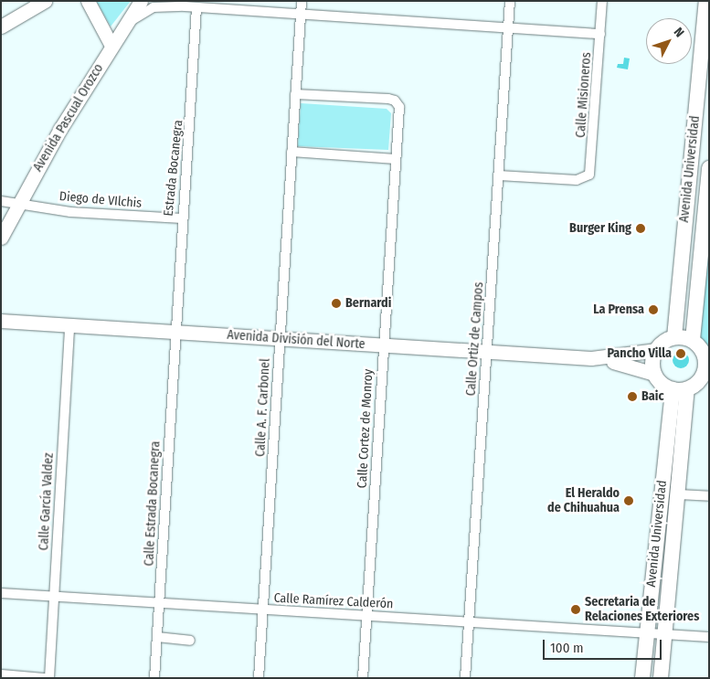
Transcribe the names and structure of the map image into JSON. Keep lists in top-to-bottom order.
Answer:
{
  "streets": {
    "main road": ["Avenida Pascual Orozco", "Avenida Universidad", "Avenida División del Norte"],
    "street": [
      "Calle Misioneros",
      "Estrada Bocanegra",
      "Diego de VIlchis",
      "Calle Ortiz de Campos",
      "Calle A. F. Carbonel",
      "Calle Cortez de Monroy",
      "Calle García Valdez",
      "Calle Estrada Bocanegra",
      "Calle Ramírez Calderón"
    ]
  },
  "crossings": [
    ["Calle Misioneros", "Calle Ortiz de Campos"],
    ["Avenida Pascual Orozco", "Diego de VIlchis"],
    ["Estrada Bocanegra", "Diego de VIlchis"],
    ["Estrada Bocanegra", "Avenida División del Norte"],
    ["Estrada Bocanegra", "Calle Estrada Bocanegra"],
    ["Avenida Universidad", "Avenida División del Norte"],
    ["Avenida Universidad", "Calle Ramírez Calderón"],
    ["Calle Ortiz de Campos", "Avenida División del Norte"],
    ["Calle Ortiz de Campos", "Calle Ramírez Calderón"],
    ["Avenida División del Norte", "Calle A. F. Carbonel"],
    ["Avenida División del Norte", "Calle Cortez de Monroy"],
    ["Avenida División del Norte", "Calle García Valdez"],
    ["Avenida División del Norte", "Calle Estrada Bocanegra"],
    ["Calle A. F. Carbonel", "Calle Cortez de Monroy"],
    ["Calle A. F. Carbonel", "Calle Ramírez Calderón"],
    ["Calle Cortez de Monroy", "Calle Ramírez Calderón"],
    ["Calle García Valdez", "Calle Ramírez Calderón"],
    ["Calle Estrada Bocanegra", "Calle Ramírez Calderón"]
  ],
  "places": [
    "Burger King",
    "Bernardi",
    "La Prensa",
    "Pancho Villa",
    "Baic",
    "El Heraldo de Chihuahua",
    "Secretaria de Relaciones Exteriores"
  ],
  "scale_bar": "100 m",
  "north": "top right"
}
